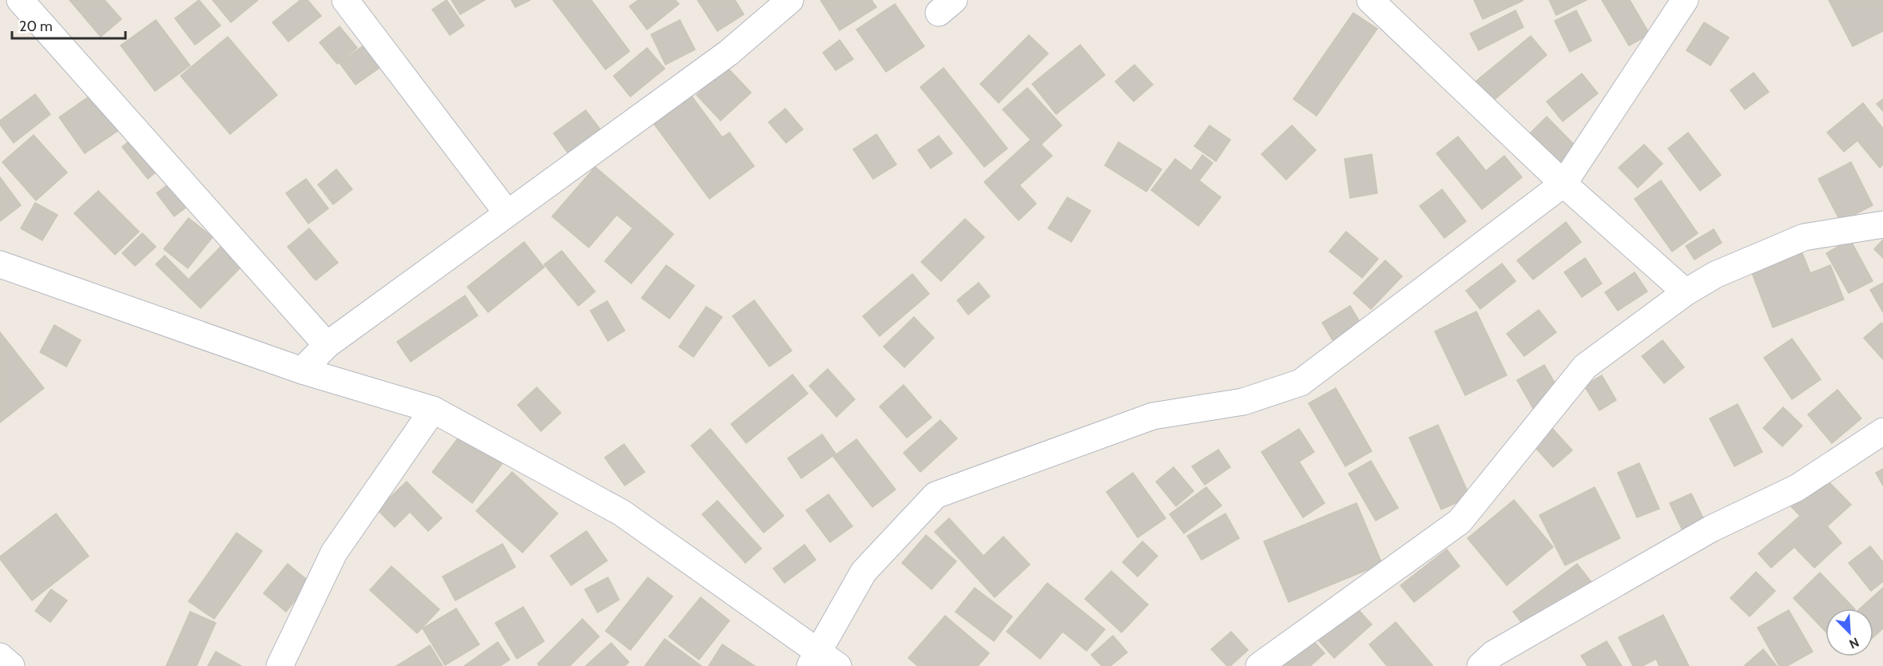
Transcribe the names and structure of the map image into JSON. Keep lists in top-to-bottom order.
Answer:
{
  "scale_bar": "20 m",
  "north": "bottom right"
}
